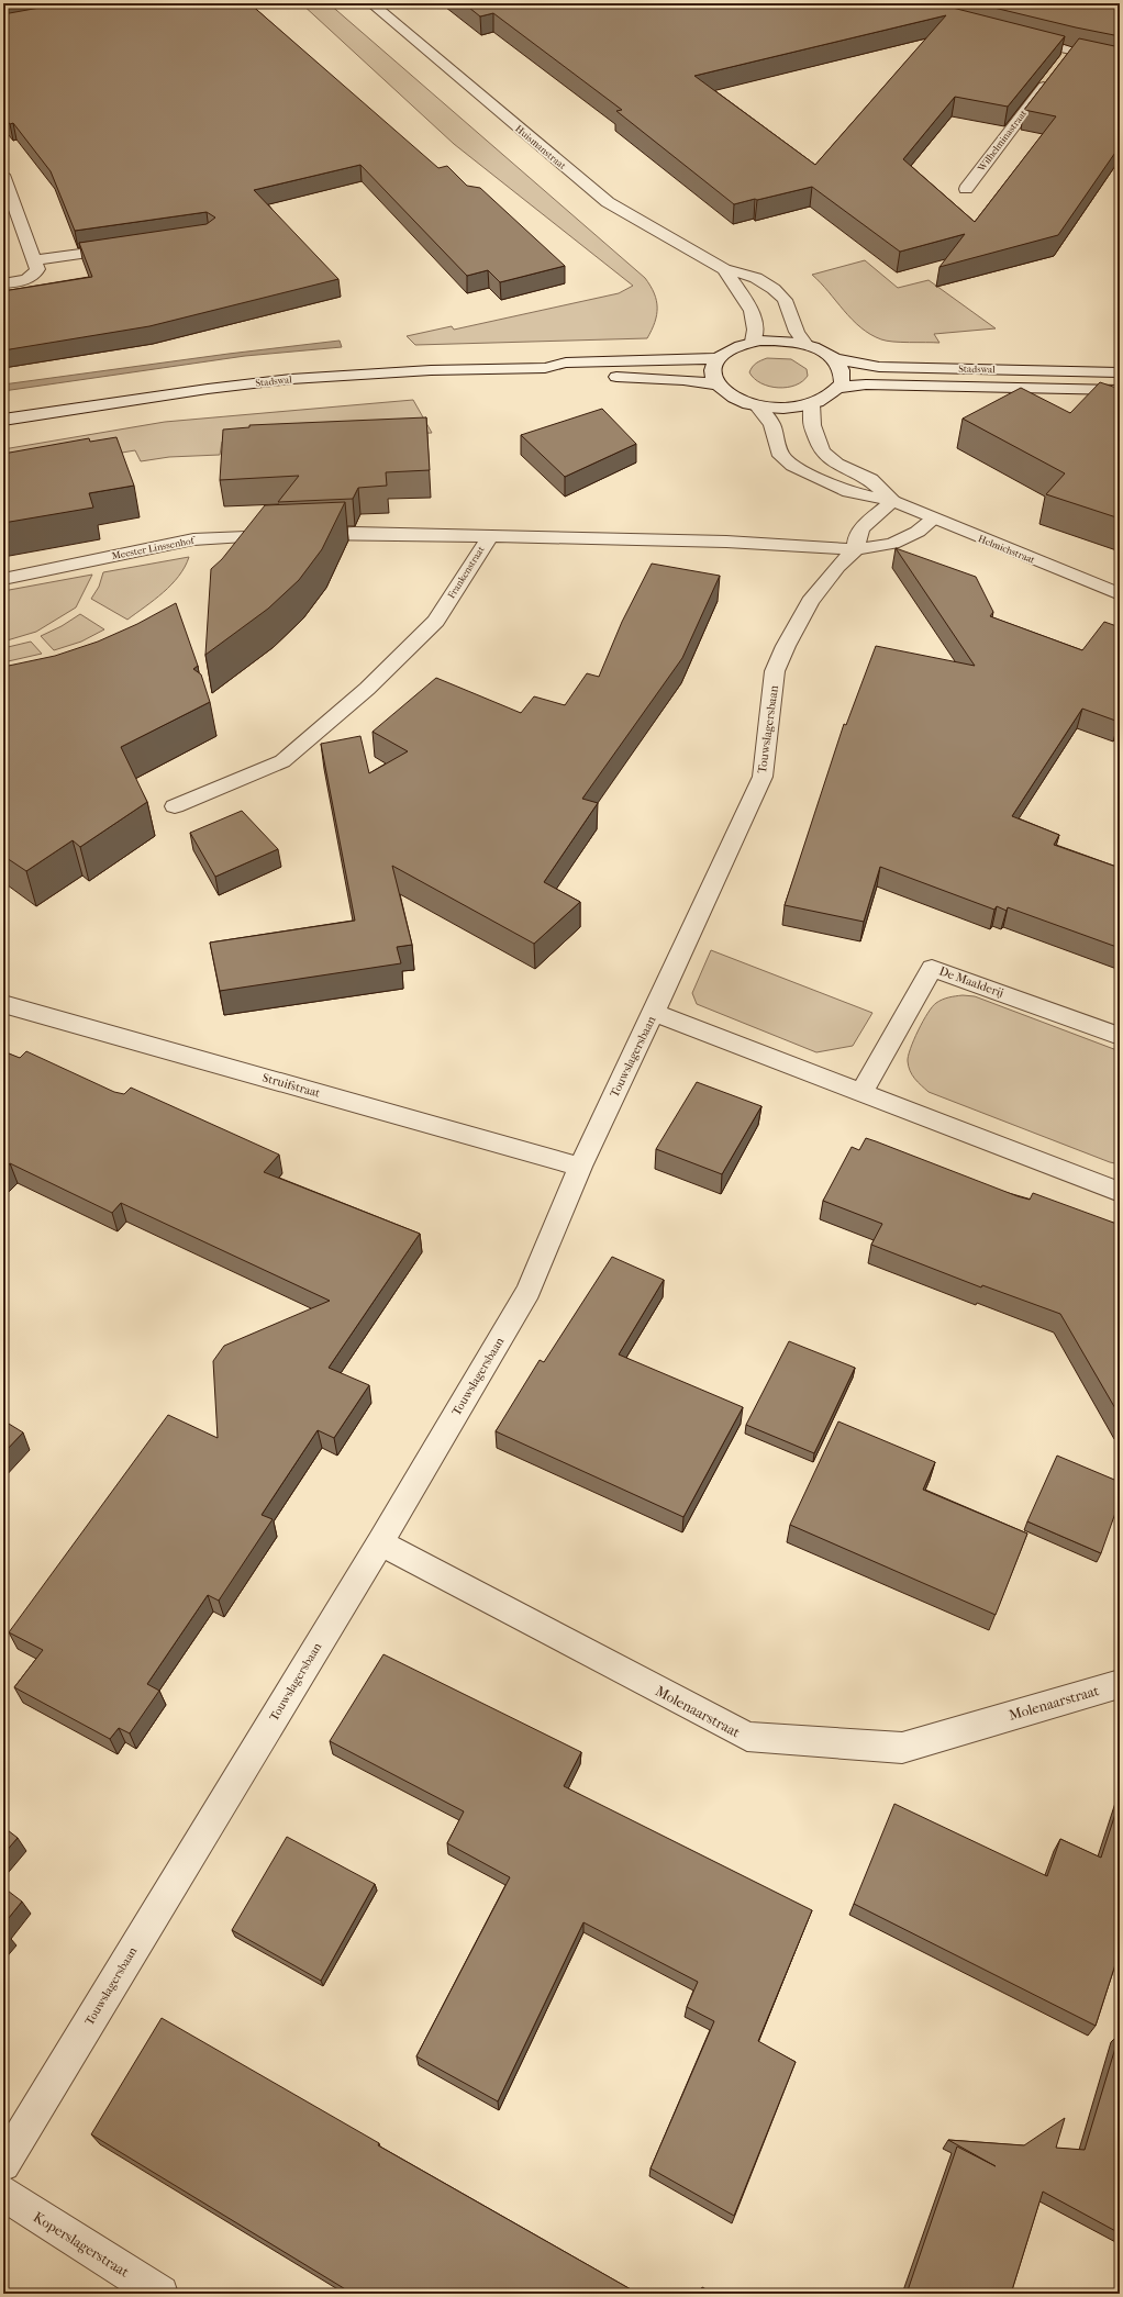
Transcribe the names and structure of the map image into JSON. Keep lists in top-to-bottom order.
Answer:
{
  "streets": {
    "street": [
      "Wilhelminastraat",
      "Huismanstraat",
      "Stadswal",
      "Meester Linssenhof",
      "Helmichstraat",
      "Frankenstraat",
      "Touwslagersbaan",
      "De Maalderij",
      "Struifstraat",
      "Molenaarstraat",
      "Koperslagerstraat"
    ]
  },
  "crossings": [
    ["Meester Linssenhof", "Frankenstraat"],
    ["Frankenstraat", "Touwslagersbaan"],
    ["Touwslagersbaan", "Struifstraat"],
    ["Touwslagersbaan", "Molenaarstraat"]
  ]
}
